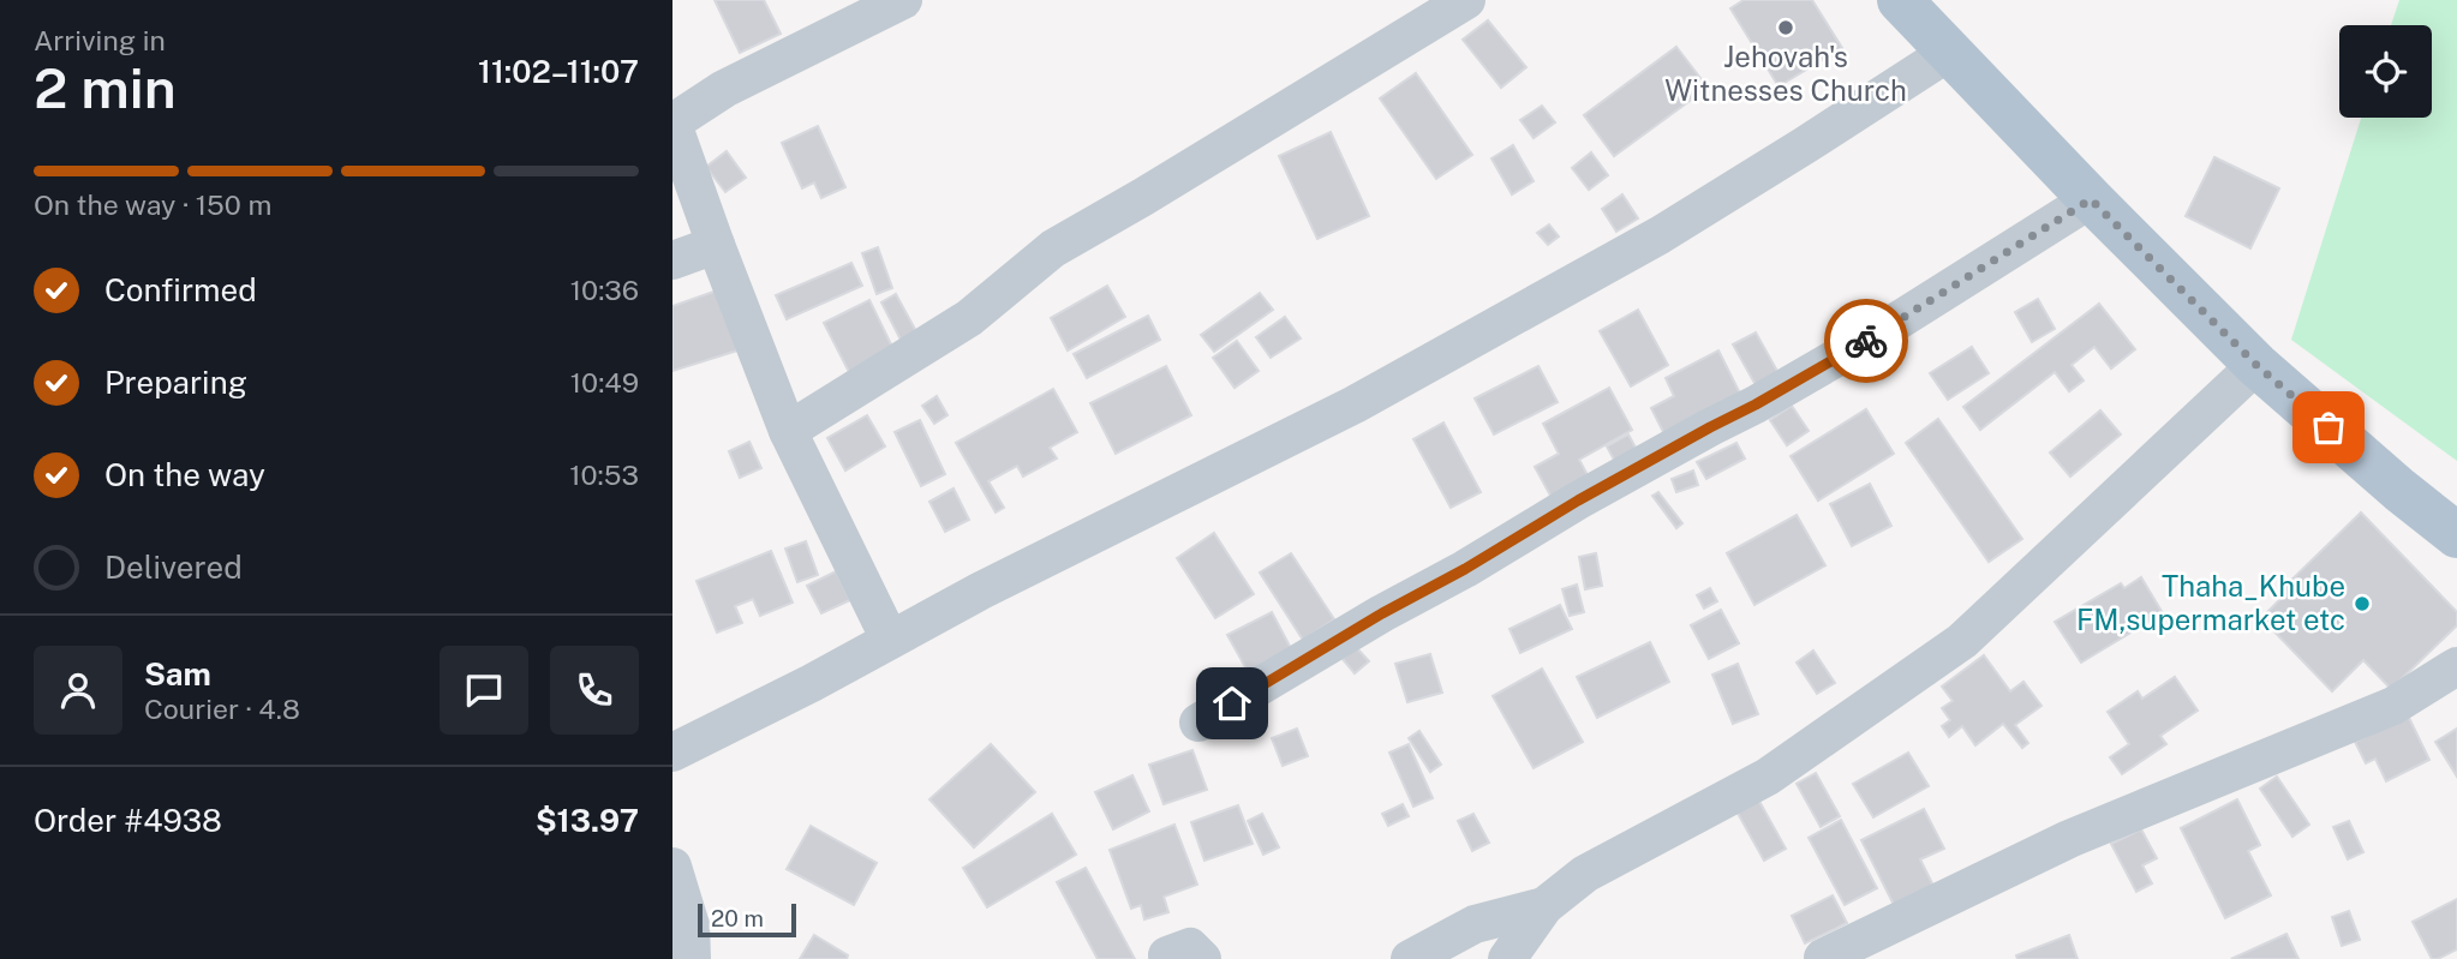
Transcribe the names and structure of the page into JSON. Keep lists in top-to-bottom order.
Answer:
{
  "places": ["Jehovah's Witnesses Church", "Thaha_Khube FM,supermarket etc"],
  "scale_bar": "20 m",
  "page": {
    "heading": ["2 min", "Arriving in", "11:02–11:07"],
    "panel": [
      "Sam",
      "Courier · 4.8",
      "Order #4938",
      "$13.97"
    ],
    "bar": "On the way · 150 m",
    "list": [
      ["Confirmed", "10:36"],
      ["Preparing", "10:49"],
      ["On the way", "10:53"],
      "Delivered"
    ],
    "scale": "20 m"
  }
}
